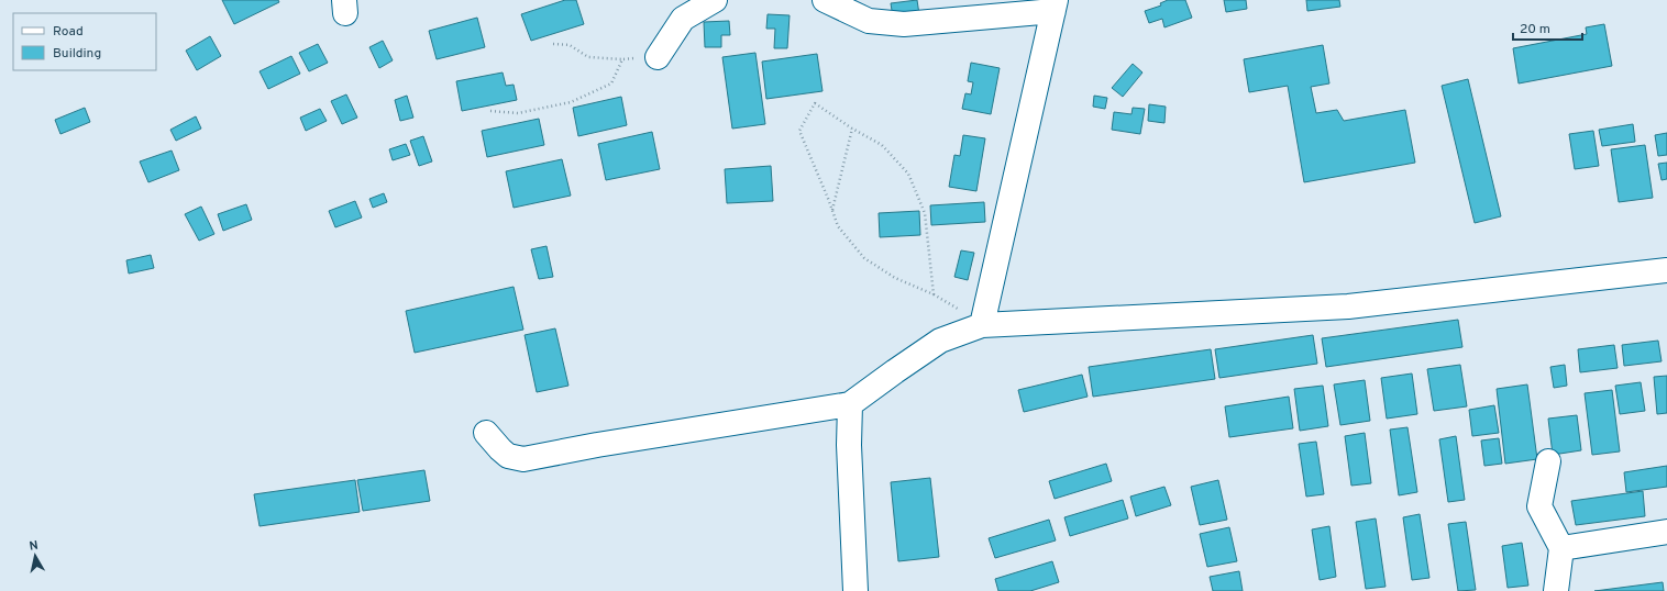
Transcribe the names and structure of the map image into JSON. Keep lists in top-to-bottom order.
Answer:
{
  "legend": ["Road", "Building"],
  "scale_bar": "20 m",
  "north": "top"
}
